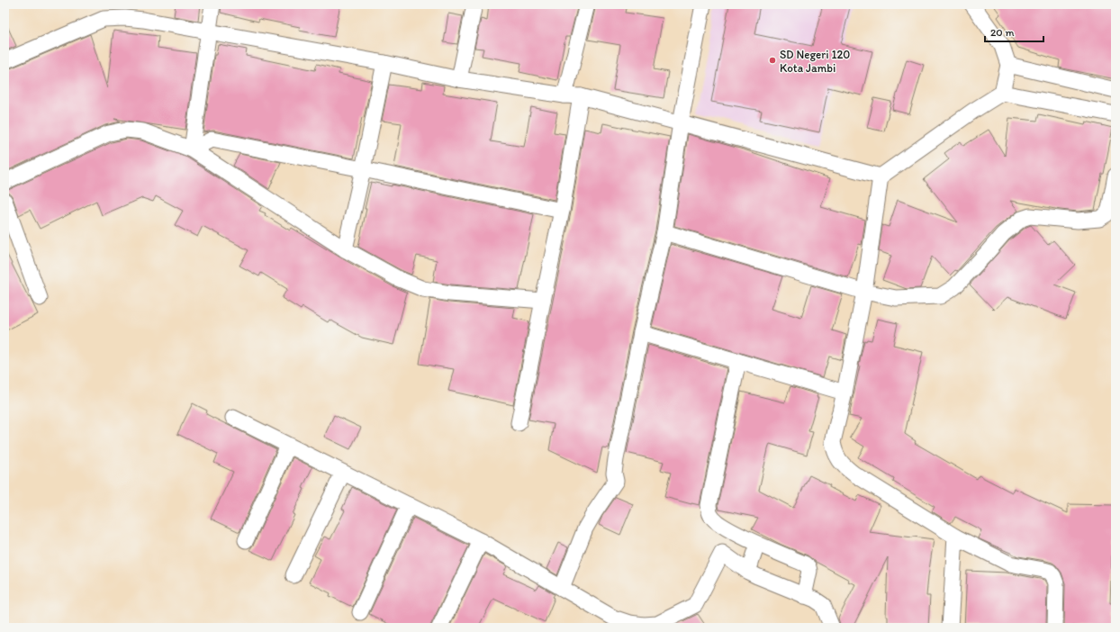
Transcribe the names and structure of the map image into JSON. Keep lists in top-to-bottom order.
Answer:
{
  "places": ["SD Negeri 120 Kota Jambi"],
  "scale_bar": "20 m"
}
